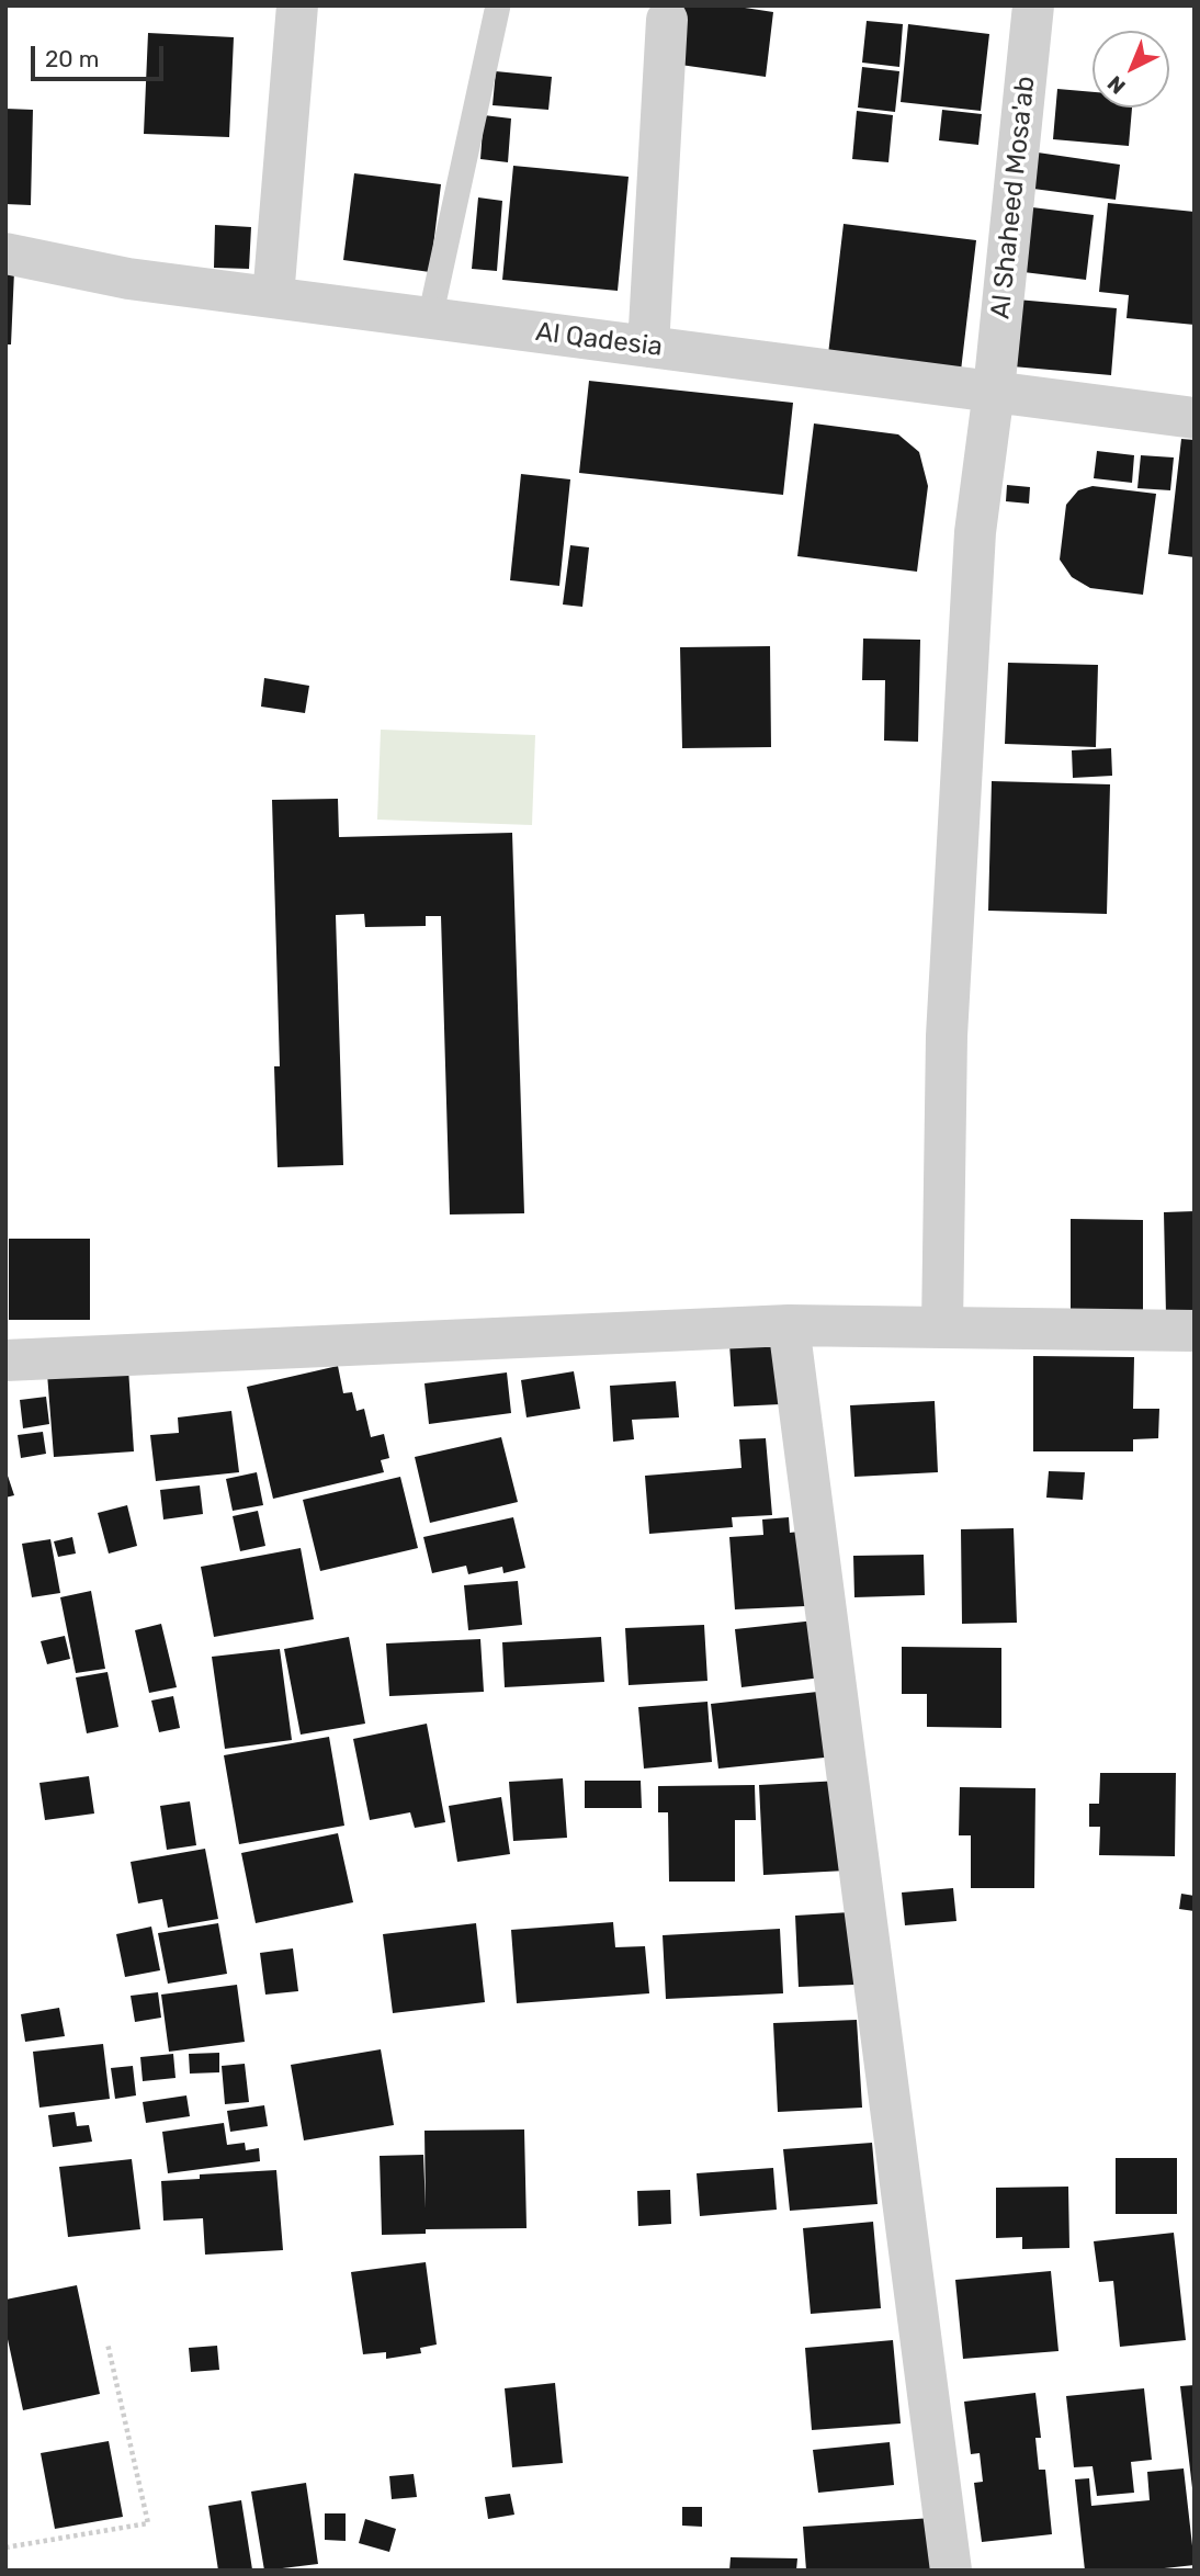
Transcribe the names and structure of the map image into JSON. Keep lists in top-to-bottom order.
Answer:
{
  "streets": {
    "street": ["Al Shaheed Mosa'ab", "Al Qadesia"]
  },
  "crossings": [
    ["Al Shaheed Mosa'ab", "Al Qadesia"]
  ],
  "scale_bar": "20 m",
  "north": "bottom left"
}
